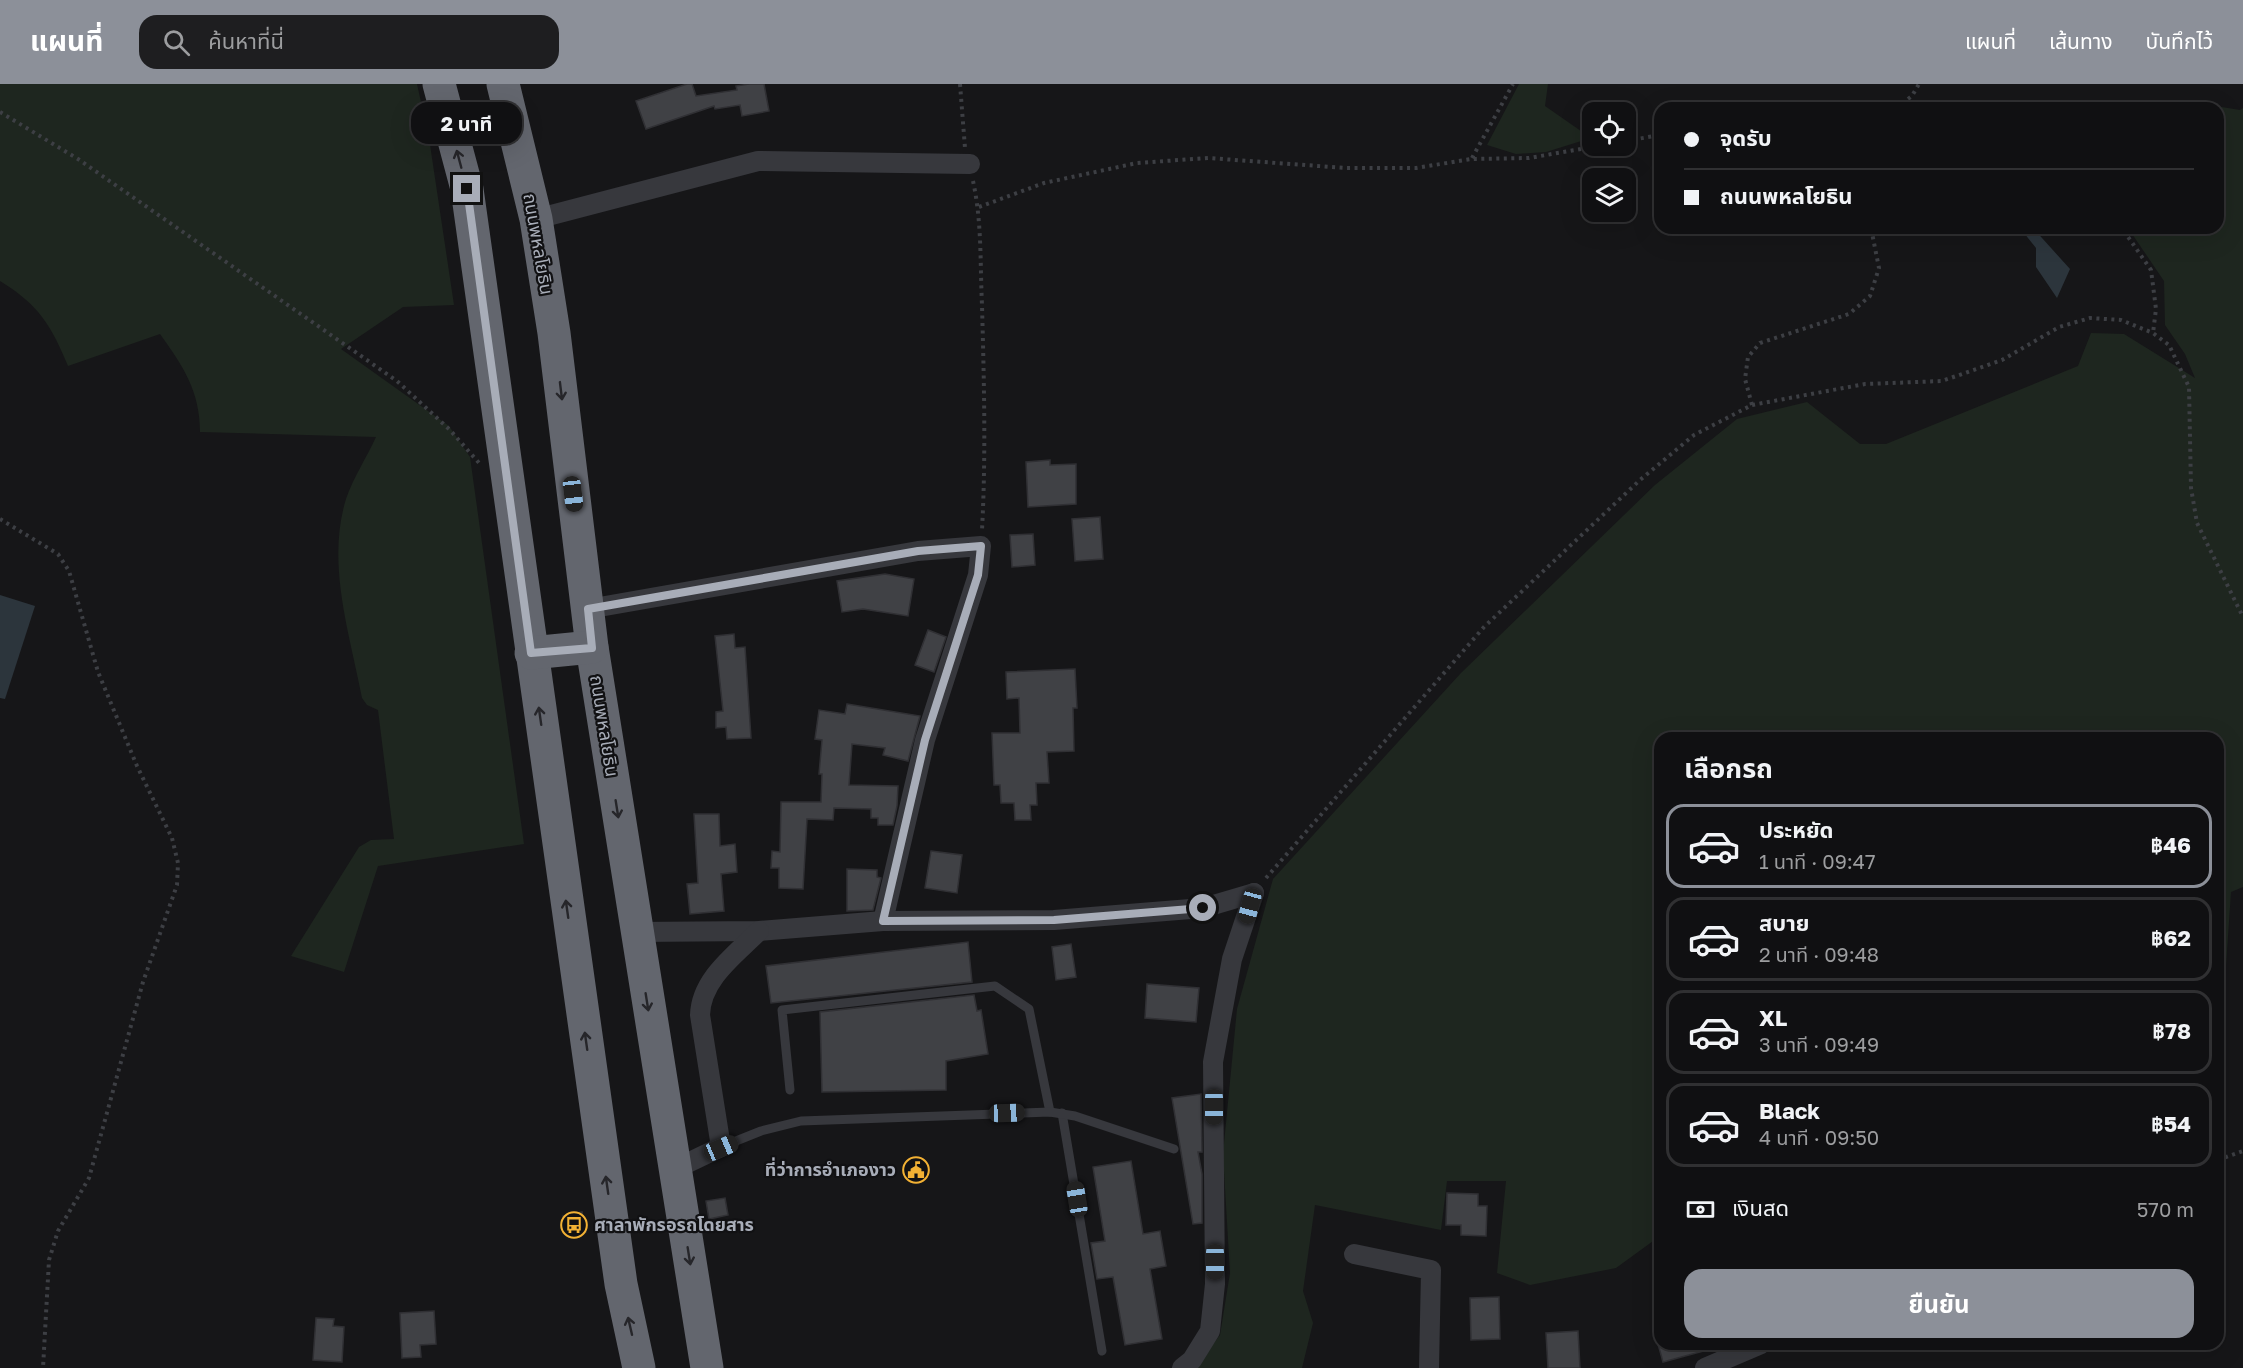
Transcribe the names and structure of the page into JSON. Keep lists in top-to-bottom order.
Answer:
{
  "streets": {
    "highway": ["ถนนพหลโยธิน"]
  },
  "places": {
    "public building": ["ที่ว่าการอำเภองาว"],
    "bus stop": ["ศาลาพักรอรถโดยสาร"]
  },
  "page": {
    "header": "แผนที่",
    "search": "ค้นหาที่นี่",
    "nav": ["แผนที่", "เส้นทาง", "บันทึกไว้"],
    "bubble": "2 นาที",
    "banner": ["จุดรับ", "ถนนพหลโยธิน"],
    "heading": "เลือกรถ",
    "list": [
      {
        "name": "ประหยัด",
        "note": "1 นาที · 09:47",
        "value": "฿46"
      },
      {
        "name": "สบาย",
        "note": "2 นาที · 09:48",
        "value": "฿62"
      },
      {
        "name": "XL",
        "note": "3 นาที · 09:49",
        "value": "฿78"
      },
      {
        "name": "Black",
        "note": "4 นาที · 09:50",
        "value": "฿54"
      }
    ],
    "pay": ["เงินสด", "570 m"],
    "buttons": "ยืนยัน"
  }
}
